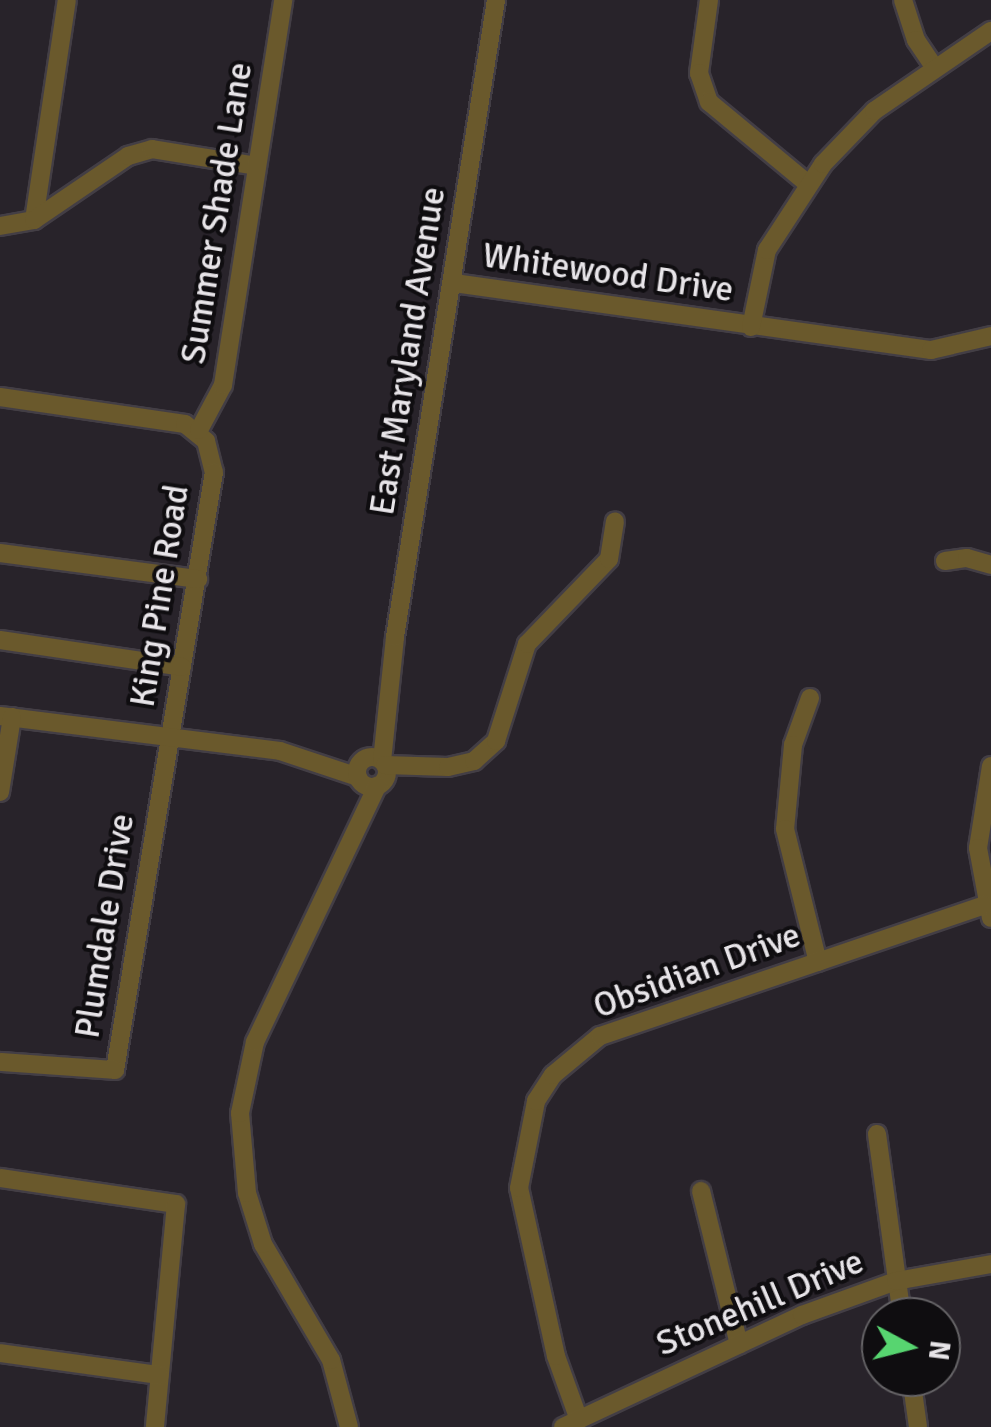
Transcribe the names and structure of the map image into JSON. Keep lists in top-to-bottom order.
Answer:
{
  "streets": {
    "street": [
      "Summer Shade Lane",
      "Whitewood Drive",
      "East Maryland Avenue",
      "King Pine Road",
      "Plumdale Drive",
      "Obsidian Drive",
      "Stonehill Drive"
    ]
  },
  "crossings": [
    ["Summer Shade Lane", "King Pine Road"],
    ["Whitewood Drive", "East Maryland Avenue"],
    ["King Pine Road", "Plumdale Drive"],
    ["Obsidian Drive", "Stonehill Drive"]
  ],
  "north": "right"
}
